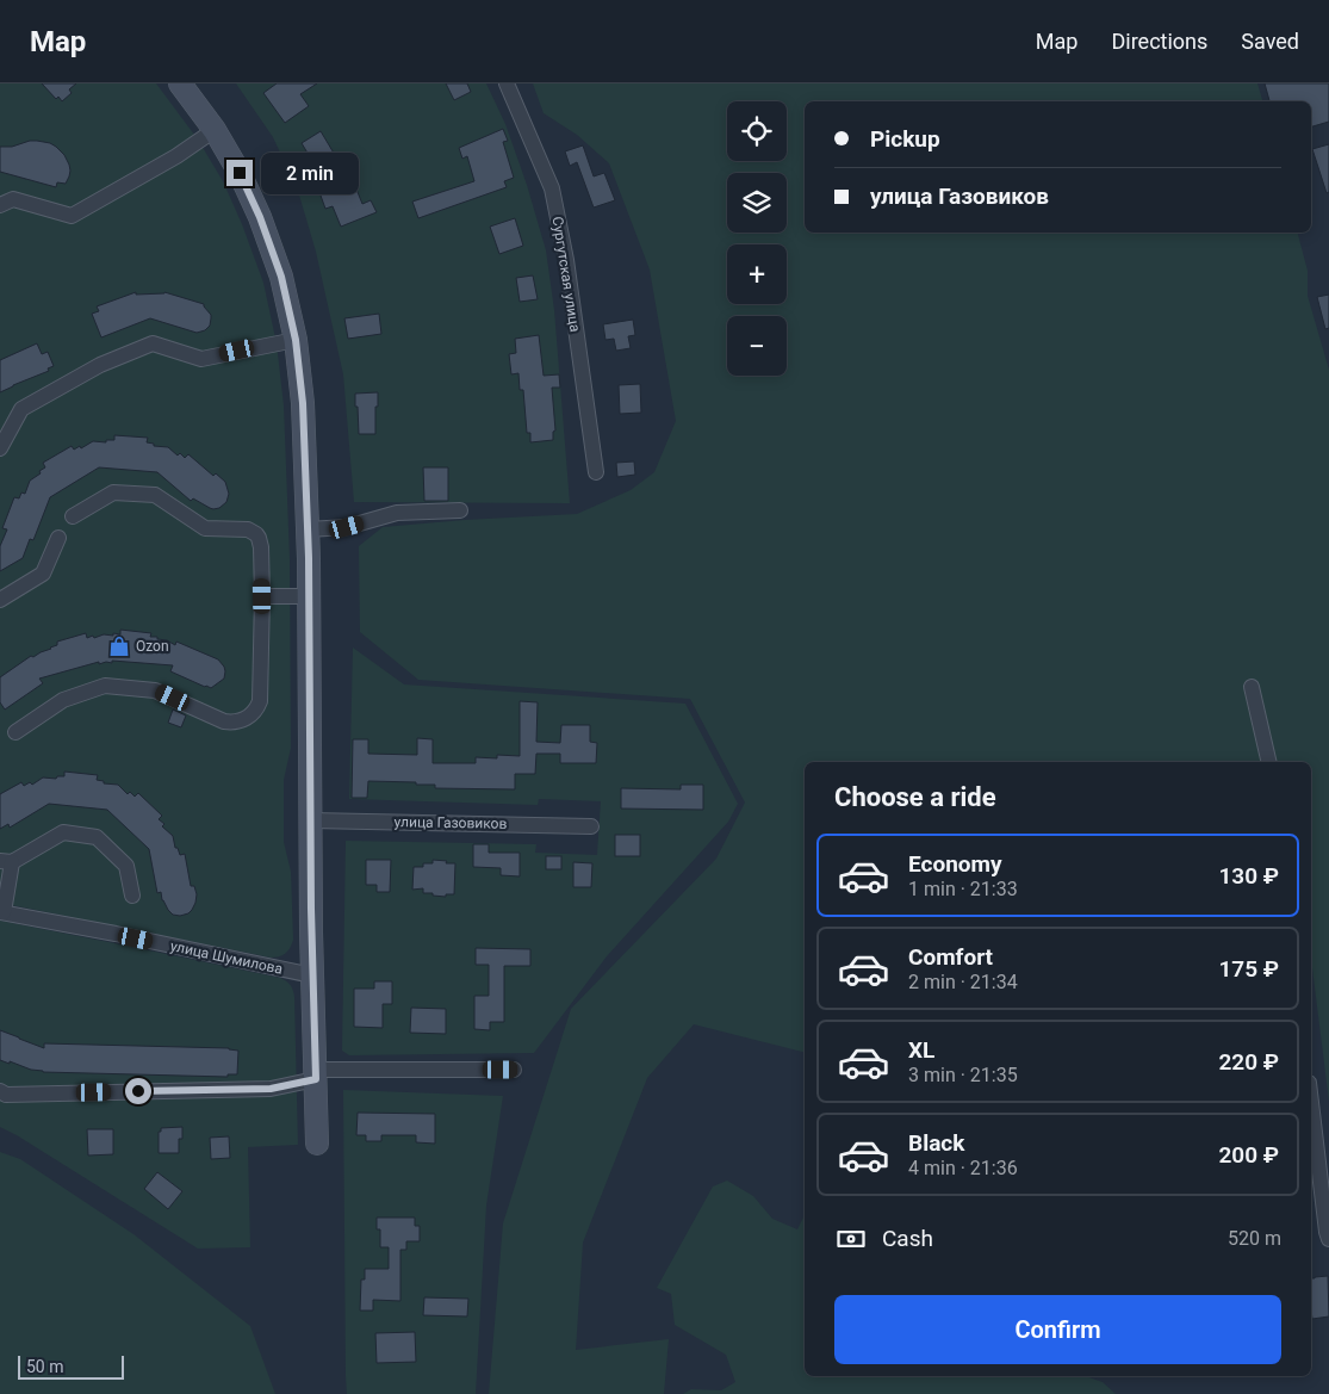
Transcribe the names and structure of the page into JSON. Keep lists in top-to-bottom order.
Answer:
{
  "streets": {
    "street": ["Сургутская улица", "улица Газовиков", "улица Шумилова"]
  },
  "places": {
    "shop": ["Ozon"]
  },
  "scale_bar": "50 m",
  "page": {
    "header": "Map",
    "nav": ["Map", "Directions", "Saved"],
    "map_buttons": ["+", "−"],
    "banner": ["Pickup", "улица Газовиков"],
    "bubble": "2 min",
    "heading": "Choose a ride",
    "list": [
      {
        "name": "Economy",
        "note": "1 min · 21:33",
        "value": "130 ₽"
      },
      {
        "name": "Comfort",
        "note": "2 min · 21:34",
        "value": "175 ₽"
      },
      {
        "name": "XL",
        "note": "3 min · 21:35",
        "value": "220 ₽"
      },
      {
        "name": "Black",
        "note": "4 min · 21:36",
        "value": "200 ₽"
      }
    ],
    "pay": ["Cash", "520 m"],
    "buttons": "Confirm",
    "scale": "50 m"
  }
}
